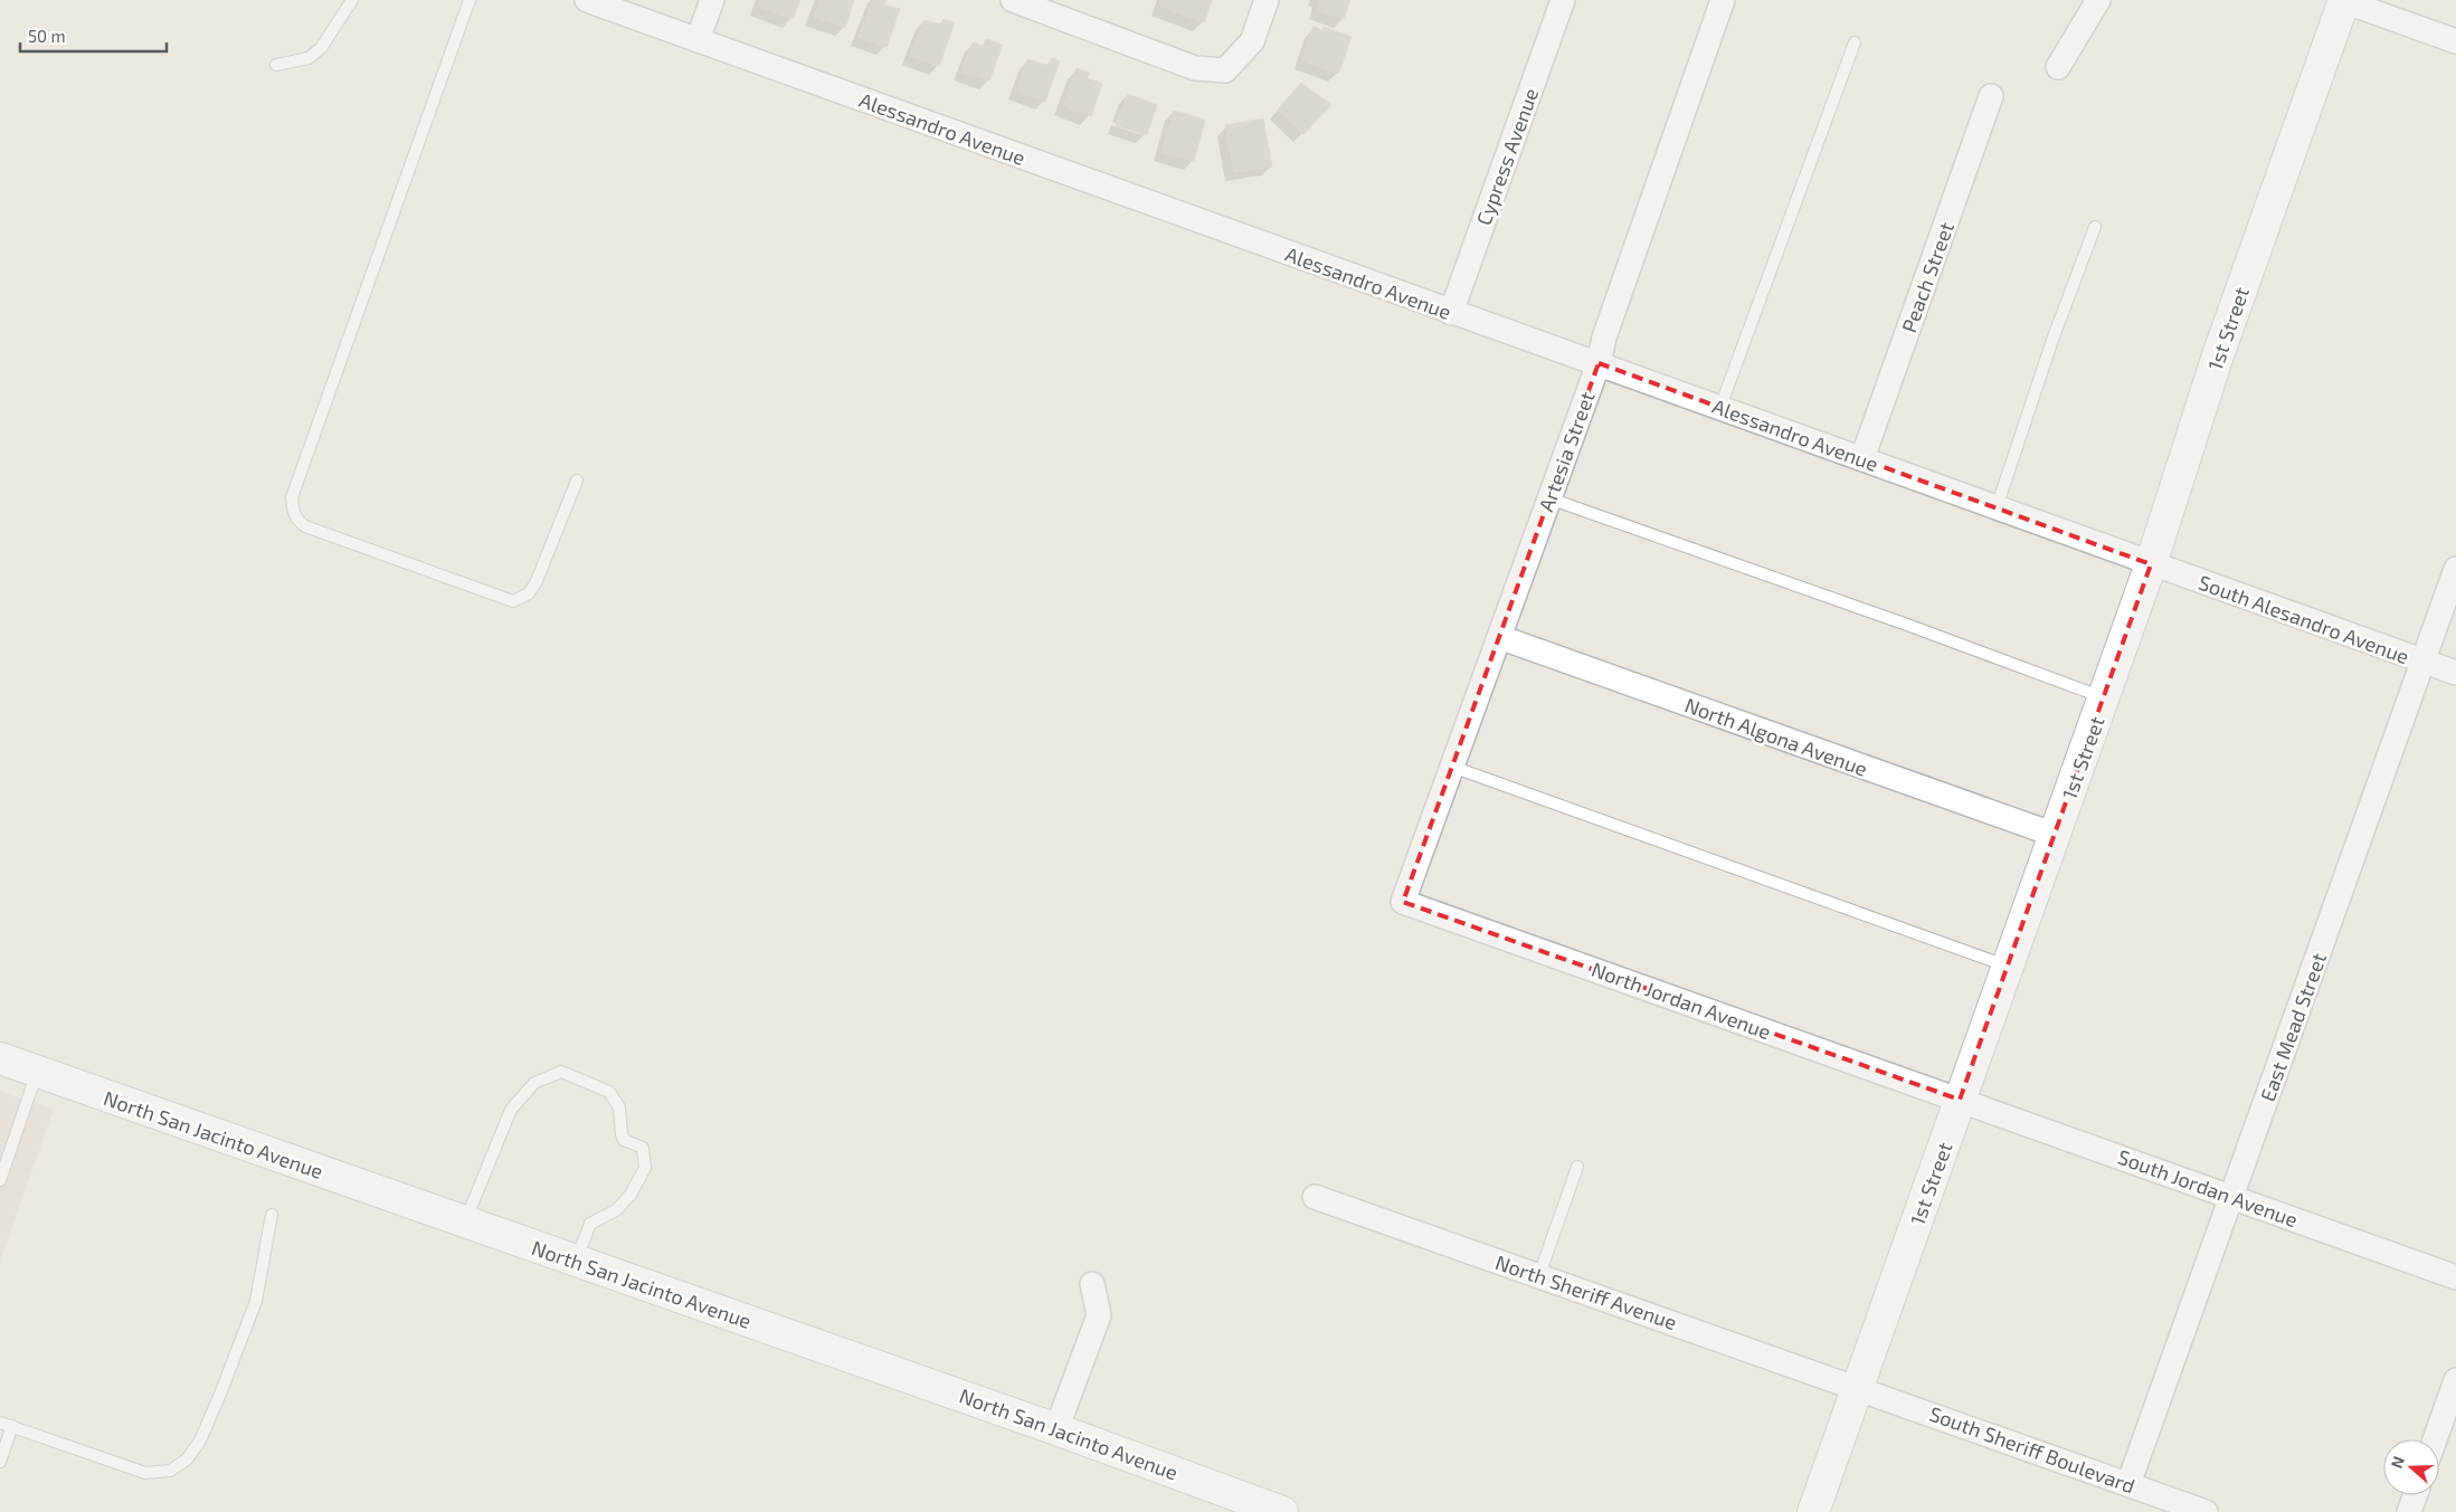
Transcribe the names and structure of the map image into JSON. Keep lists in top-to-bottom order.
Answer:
{
  "streets": {
    "street": [
      "Alessandro Avenue",
      "Cypress Avenue",
      "Peach Street",
      "1st Street",
      "Artesia Street",
      "South Alesandro Avenue",
      "North Algona Avenue",
      "North Jordan Avenue",
      "East Mead Street",
      "North San Jacinto Avenue",
      "South Jordan Avenue",
      "North Sheriff Avenue",
      "South Sheriff Boulevard"
    ]
  },
  "crossings": [
    ["Alessandro Avenue", "Cypress Avenue"],
    ["Alessandro Avenue", "Peach Street"],
    ["Alessandro Avenue", "1st Street"],
    ["Alessandro Avenue", "Artesia Street"],
    ["Alessandro Avenue", "South Alesandro Avenue"],
    ["1st Street", "South Alesandro Avenue"],
    ["1st Street", "North Algona Avenue"],
    ["1st Street", "North Jordan Avenue"],
    ["1st Street", "South Jordan Avenue"],
    ["1st Street", "North Sheriff Avenue"],
    ["1st Street", "South Sheriff Boulevard"],
    ["Artesia Street", "North Algona Avenue"],
    ["Artesia Street", "North Jordan Avenue"],
    ["South Alesandro Avenue", "East Mead Street"],
    ["North Jordan Avenue", "South Jordan Avenue"],
    ["East Mead Street", "South Jordan Avenue"],
    ["East Mead Street", "South Sheriff Boulevard"],
    ["North Sheriff Avenue", "South Sheriff Boulevard"]
  ],
  "scale_bar": "50 m",
  "north": "left"
}
